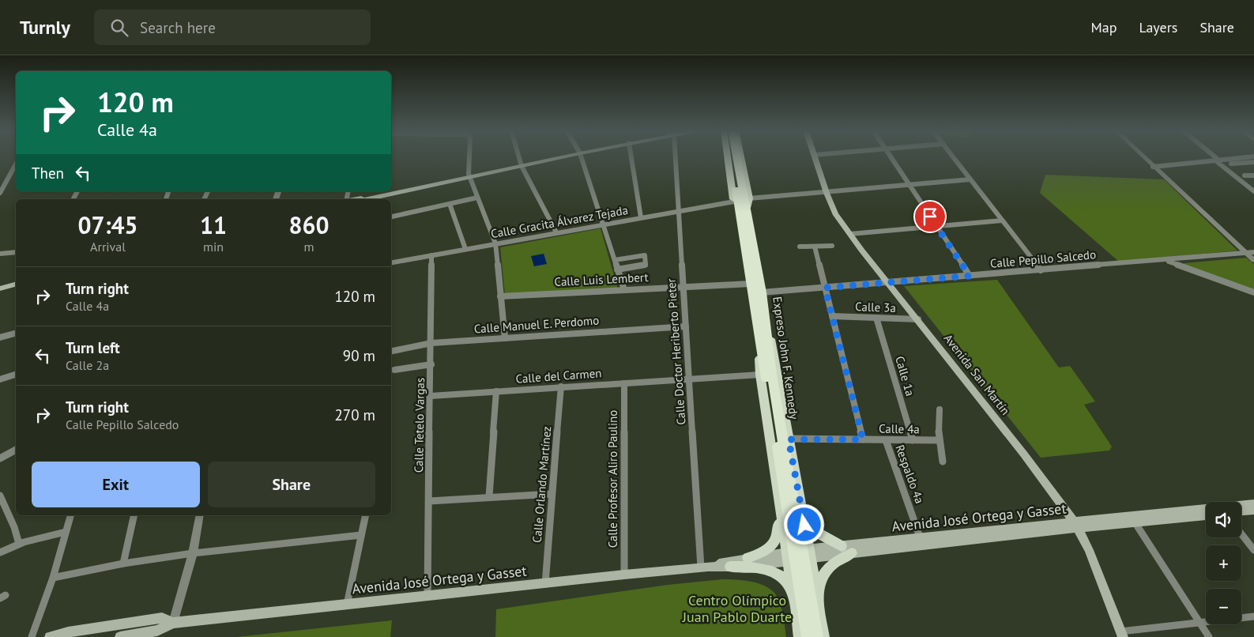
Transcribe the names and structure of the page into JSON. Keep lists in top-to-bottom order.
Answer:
{
  "streets": {
    "highway": ["Expreso John F. Kennedy"],
    "main road": ["Avenida San Martín", "Avenida José Ortega y Gasset"],
    "street": [
      "Calle Gracita Álvarez Tejada",
      "Calle Pepillo Salcedo",
      "Calle Luis Lembert",
      "Calle 3a",
      "Calle Manuel E. Perdomo",
      "Calle Doctor Heriberto Pieter",
      "Calle del Carmen",
      "Calle 1a",
      "Calle Tetelo Vargas",
      "Calle 4a",
      "Respaldo 4a",
      "Calle Profesor Aliro Paulino",
      "Calle Orlando Martínez"
    ]
  },
  "crossings": [
    ["Calle Gracita Álvarez Tejada", "Calle Doctor Heriberto Pieter"],
    ["Calle Gracita Álvarez Tejada", "Calle Tetelo Vargas"],
    ["Calle Pepillo Salcedo", "Expreso John F. Kennedy"],
    ["Calle Pepillo Salcedo", "Avenida San Martín"],
    ["Calle Luis Lembert", "Calle Doctor Heriberto Pieter"],
    ["Calle Luis Lembert", "Expreso John F. Kennedy"],
    ["Calle 3a", "Avenida San Martín"],
    ["Calle 3a", "Calle 1a"],
    ["Calle Manuel E. Perdomo", "Calle Doctor Heriberto Pieter"],
    ["Calle Manuel E. Perdomo", "Calle Tetelo Vargas"],
    ["Calle Doctor Heriberto Pieter", "Calle del Carmen"],
    ["Calle Doctor Heriberto Pieter", "Avenida José Ortega y Gasset"],
    ["Avenida San Martín", "Avenida José Ortega y Gasset"],
    ["Calle del Carmen", "Calle Tetelo Vargas"],
    ["Calle del Carmen", "Calle Profesor Aliro Paulino"],
    ["Calle del Carmen", "Calle Orlando Martínez"],
    ["Calle 1a", "Calle 4a"],
    ["Calle Tetelo Vargas", "Avenida José Ortega y Gasset"],
    ["Calle 4a", "Respaldo 4a"],
    ["Respaldo 4a", "Avenida José Ortega y Gasset"],
    ["Calle Profesor Aliro Paulino", "Avenida José Ortega y Gasset"],
    ["Calle Orlando Martínez", "Avenida José Ortega y Gasset"]
  ],
  "parks": ["Centro Olímpico Juan Pablo Duarte"],
  "page": {
    "header": "Turnly",
    "search": "Search here",
    "nav": ["Map", "Layers", "Share"],
    "turn": ["120 m", "Calle 4a"],
    "then": "Then",
    "eta": [
      "07:45",
      "Arrival",
      "11",
      "min",
      "860",
      "m"
    ],
    "list": [
      {
        "name": "Turn right",
        "note": "Calle 4a",
        "value": "120 m"
      },
      {
        "name": "Turn left",
        "note": "Calle 2a",
        "value": "90 m"
      },
      {
        "name": "Turn right",
        "note": "Calle Pepillo Salcedo",
        "value": "270 m"
      }
    ],
    "buttons": ["Exit", "Share"],
    "map_buttons": ["+", "−"]
  }
}
